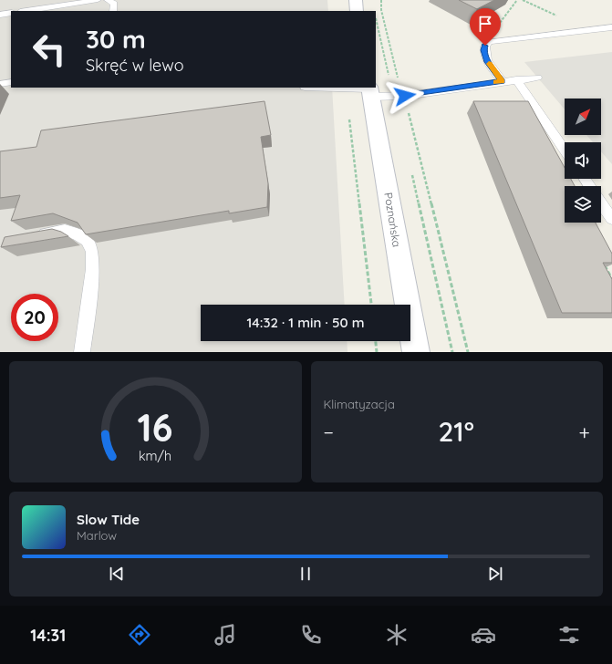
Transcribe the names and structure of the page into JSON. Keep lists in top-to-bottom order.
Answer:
{
  "streets": {
    "main road": ["Poznańska"]
  },
  "north": "top right",
  "page": {
    "turn": ["30 m", "Skręć w lewo"],
    "limit": "20",
    "trip": "14:32 · 1 min · 50 m",
    "tile": "Klimatyzacja",
    "heat": ["−", "21°", "+"],
    "song": ["Slow Tide", "Marlow"],
    "tabs": "14:31",
    "gauge": ["16", "km/h"]
  }
}
